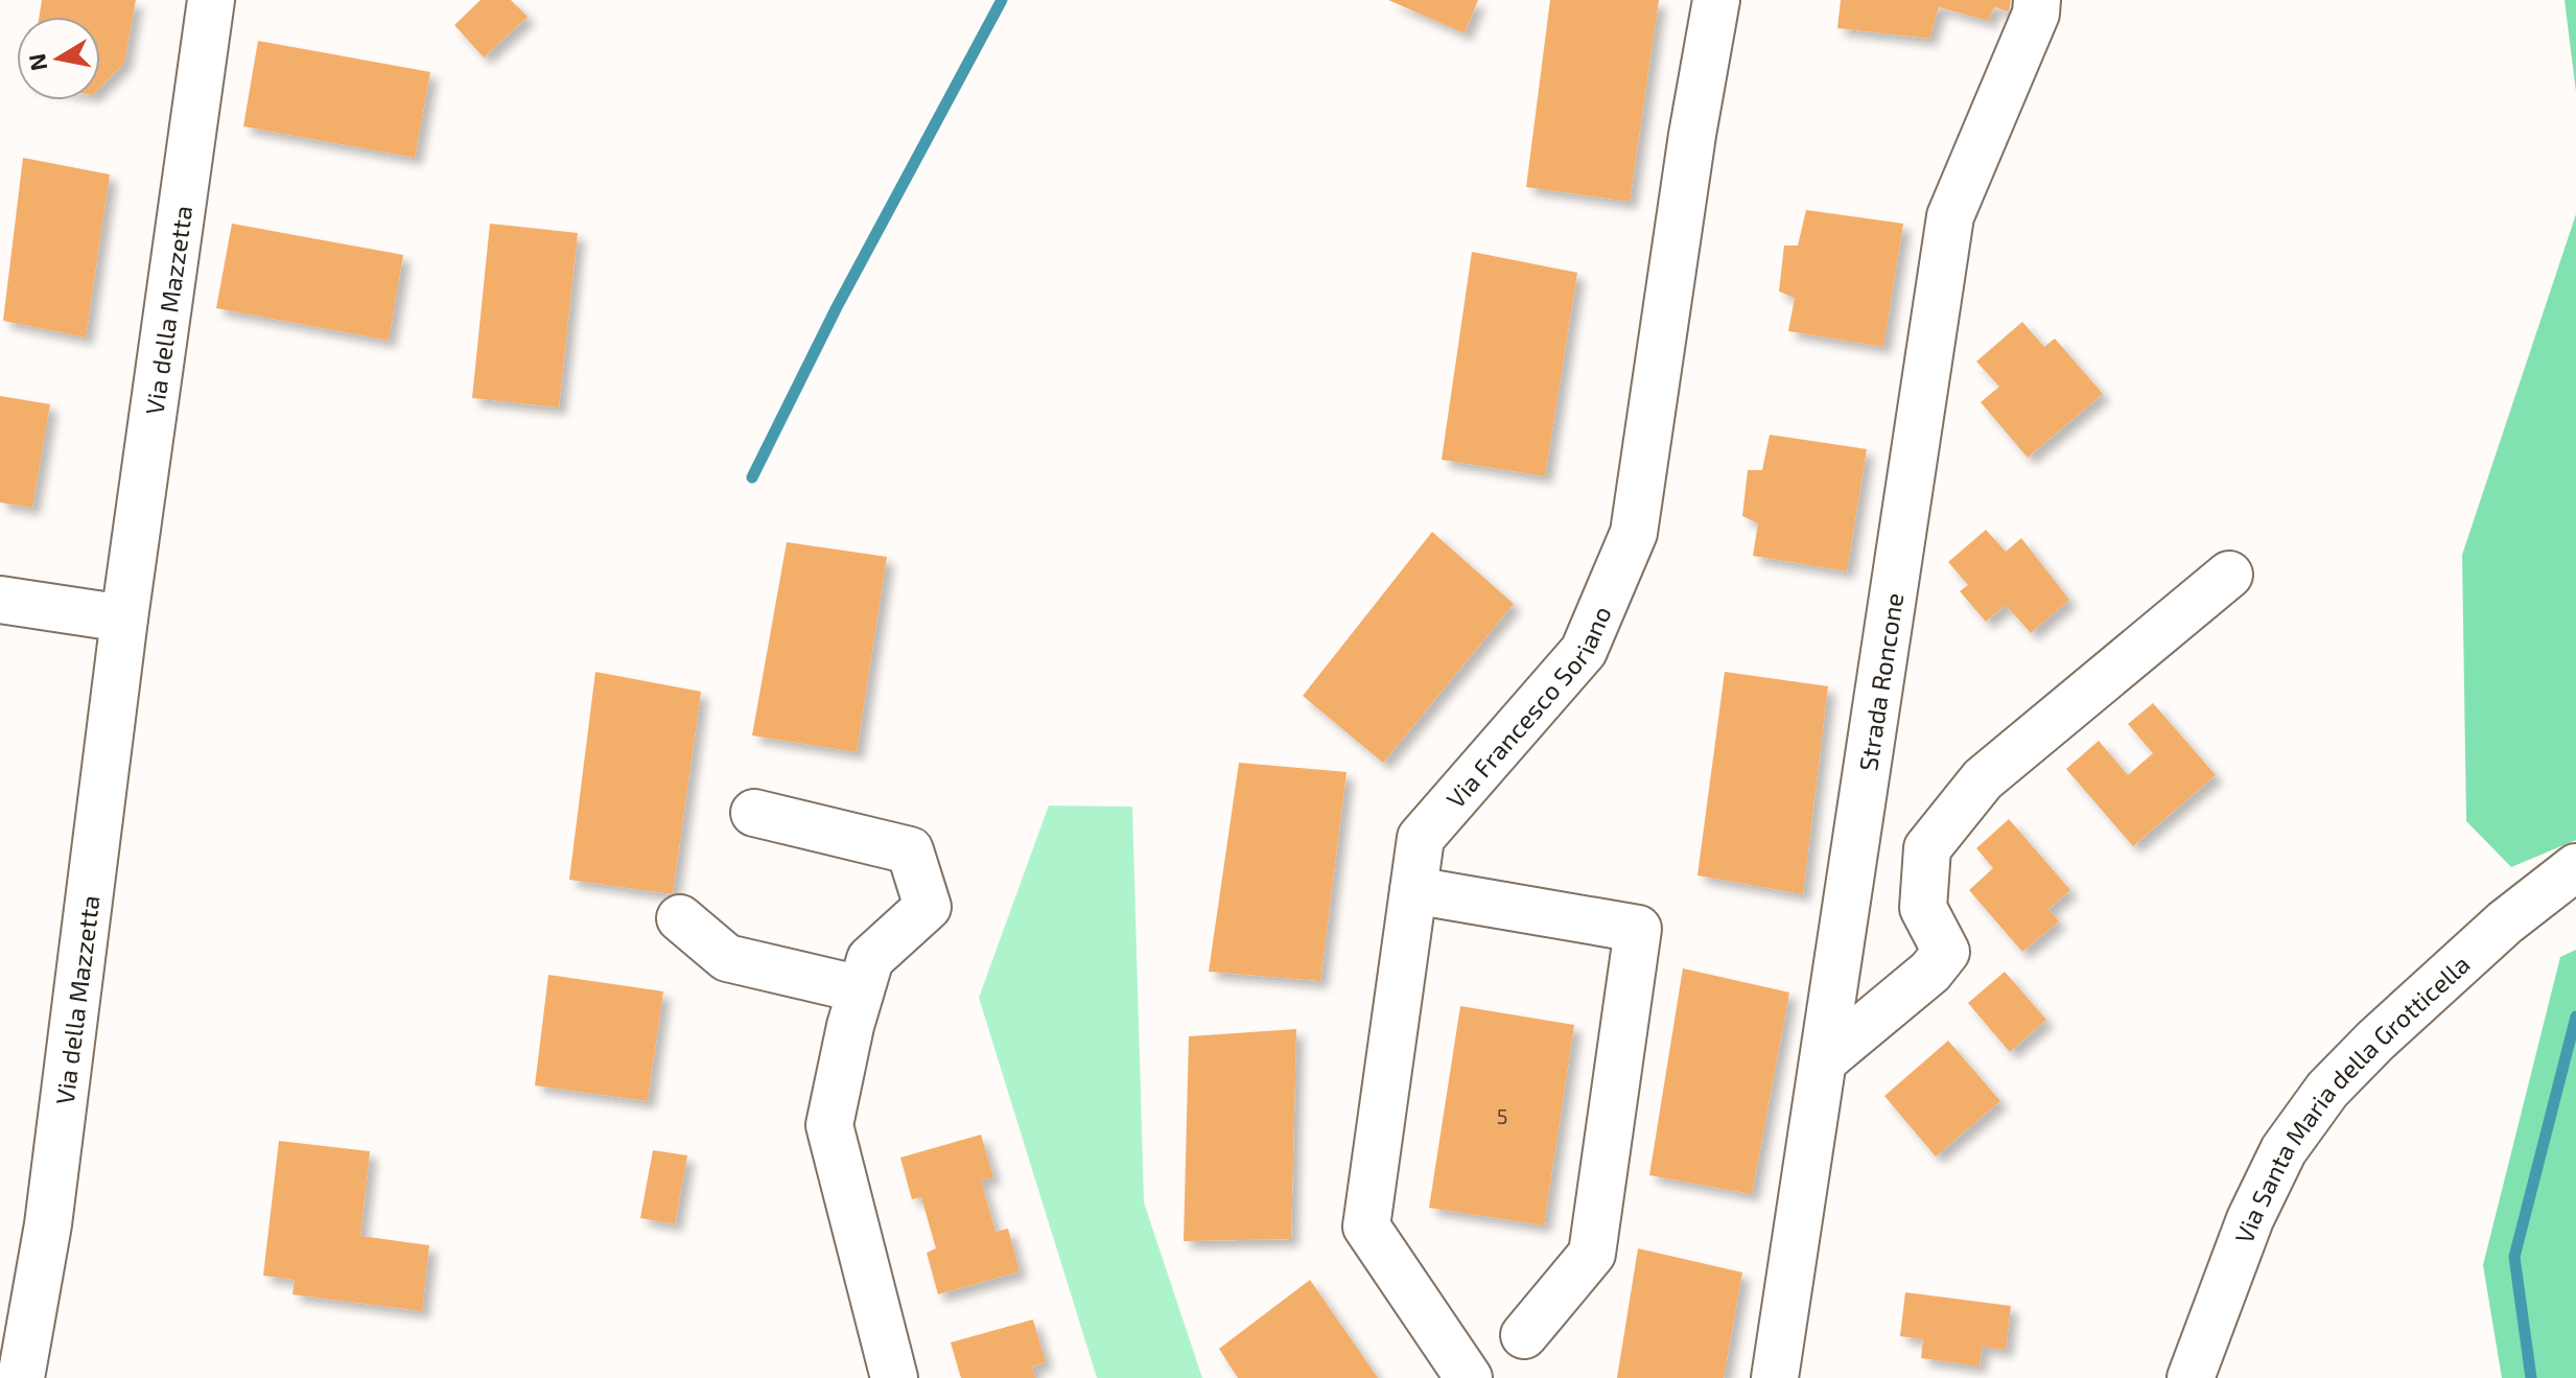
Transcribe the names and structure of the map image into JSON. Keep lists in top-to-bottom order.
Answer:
{
  "streets": {
    "street": [
      "Via della Mazzetta",
      "Strada Roncone",
      "Via Francesco Soriano",
      "Via Santa Maria della Grotticella"
    ]
  },
  "house_numbers": ["5"],
  "north": "left"
}
